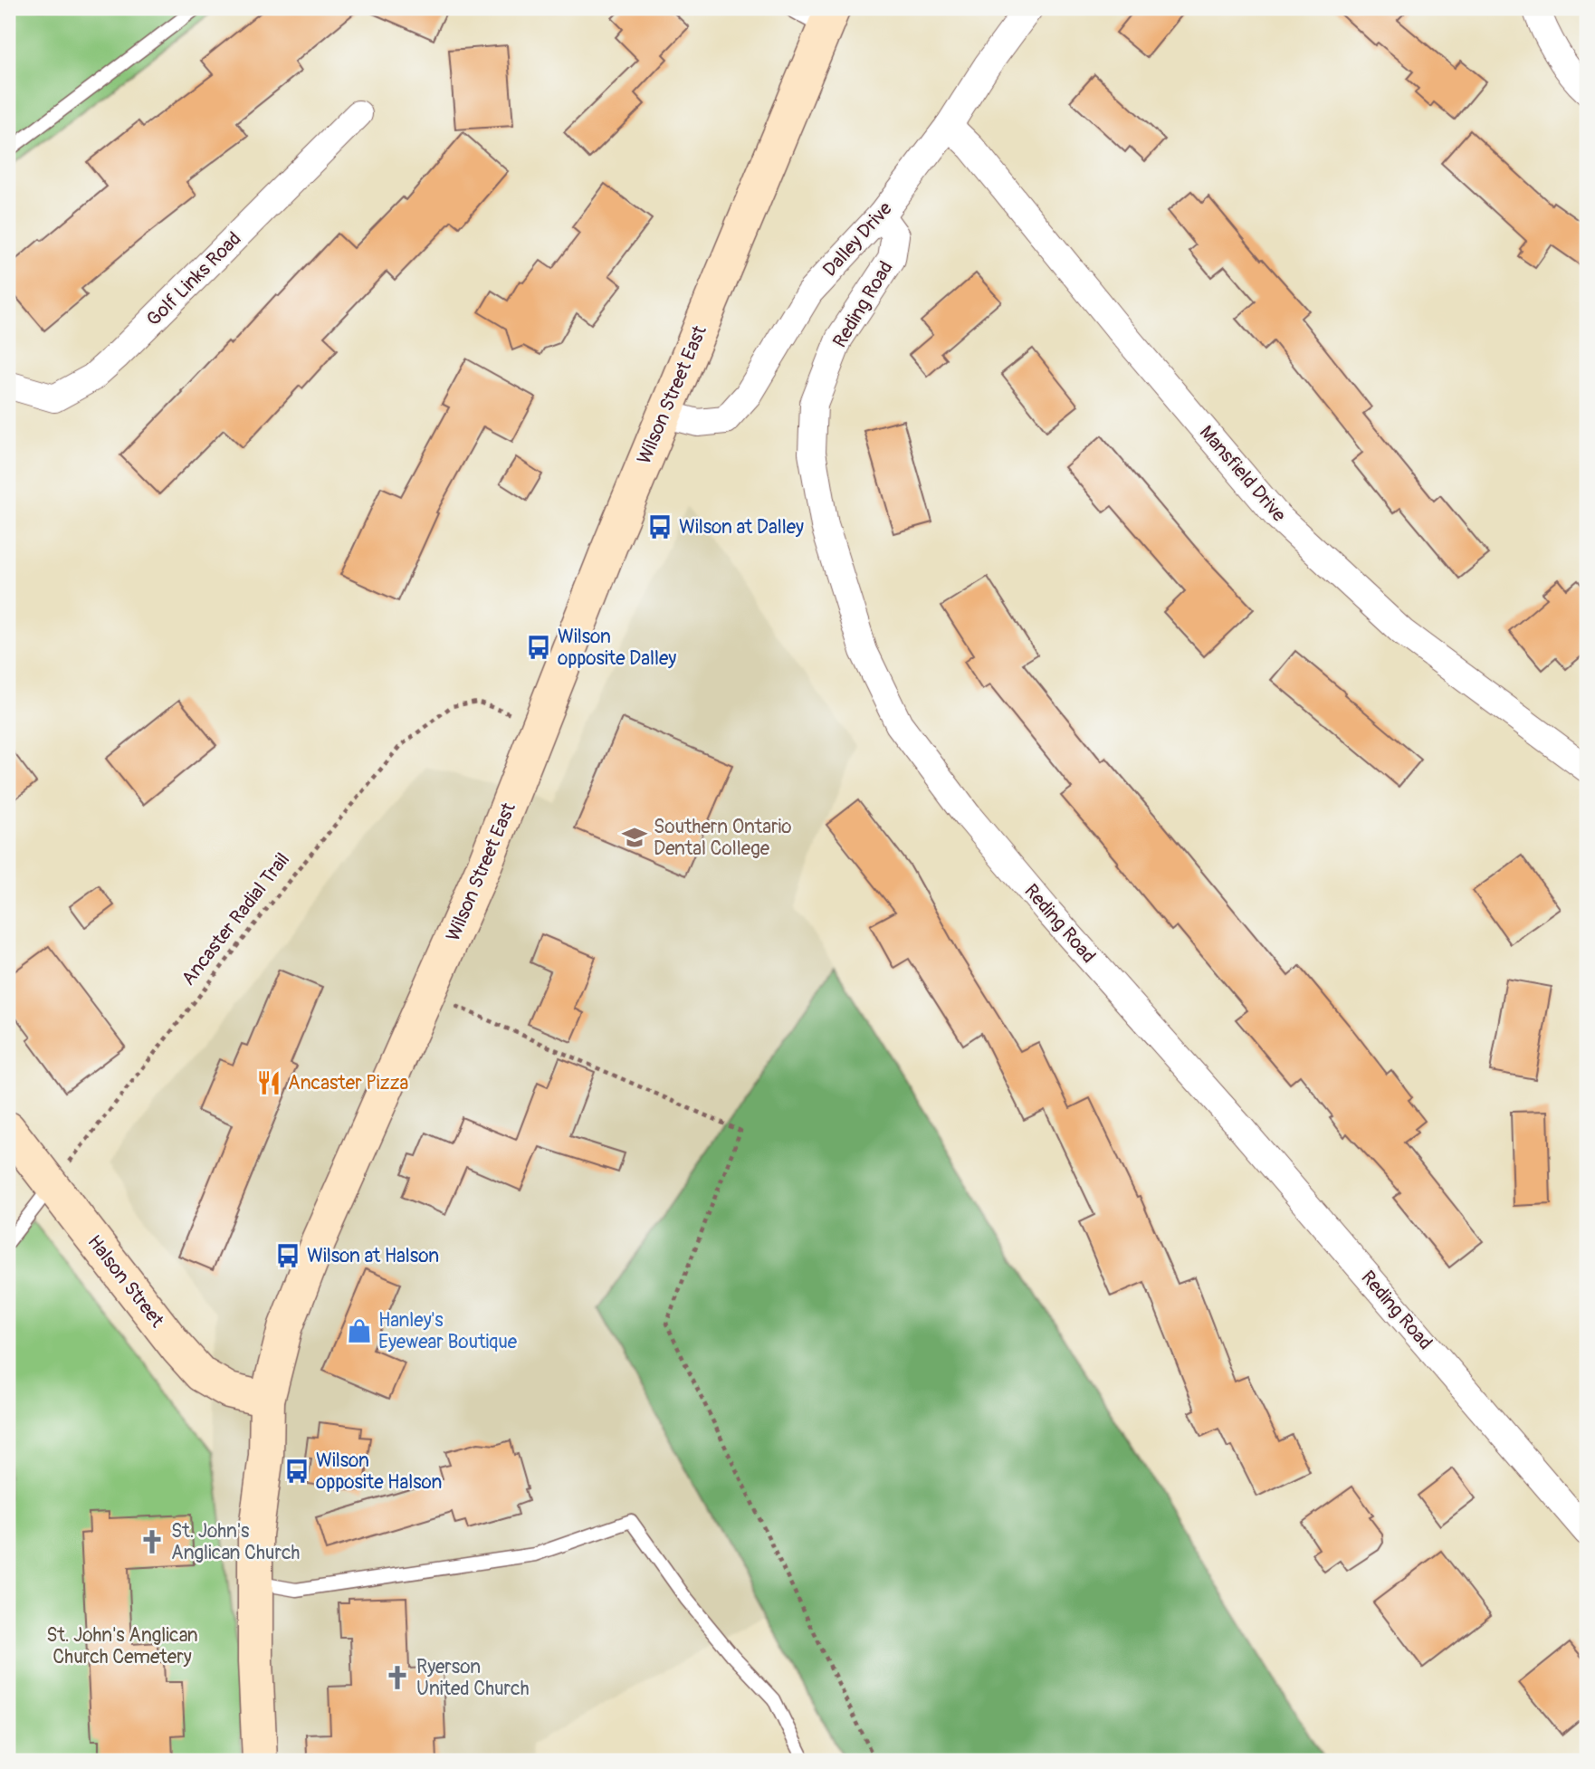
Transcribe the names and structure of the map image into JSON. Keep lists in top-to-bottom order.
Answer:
{
  "streets": {
    "main road": ["Wilson Street East", "Halson Street"],
    "street": [
      "Dalley Drive",
      "Golf Links Road",
      "Reding Road",
      "Mansfield Drive"
    ],
    "path": ["Ancaster Radial Trail"]
  },
  "crossings": [
    ["Dalley Drive", "Reding Road"],
    ["Dalley Drive", "Wilson Street East"],
    ["Dalley Drive", "Mansfield Drive"],
    ["Wilson Street East", "Ancaster Radial Trail"],
    ["Wilson Street East", "Halson Street"],
    ["Ancaster Radial Trail", "Halson Street"]
  ],
  "parks": ["St. John's Anglican Church Cemetery"],
  "places": {
    "bus stop": [
      "Wilson at Dalley",
      "Wilson opposite Dalley",
      "Wilson at Halson",
      "Wilson opposite Halson"
    ],
    "school or university": ["Southern Ontario Dental College"],
    "restaurant": ["Ancaster Pizza"],
    "shop": ["Hanley's Eyewear Boutique"],
    "church": ["St. John's Anglican Church", "Ryerson United Church"]
  }
}
